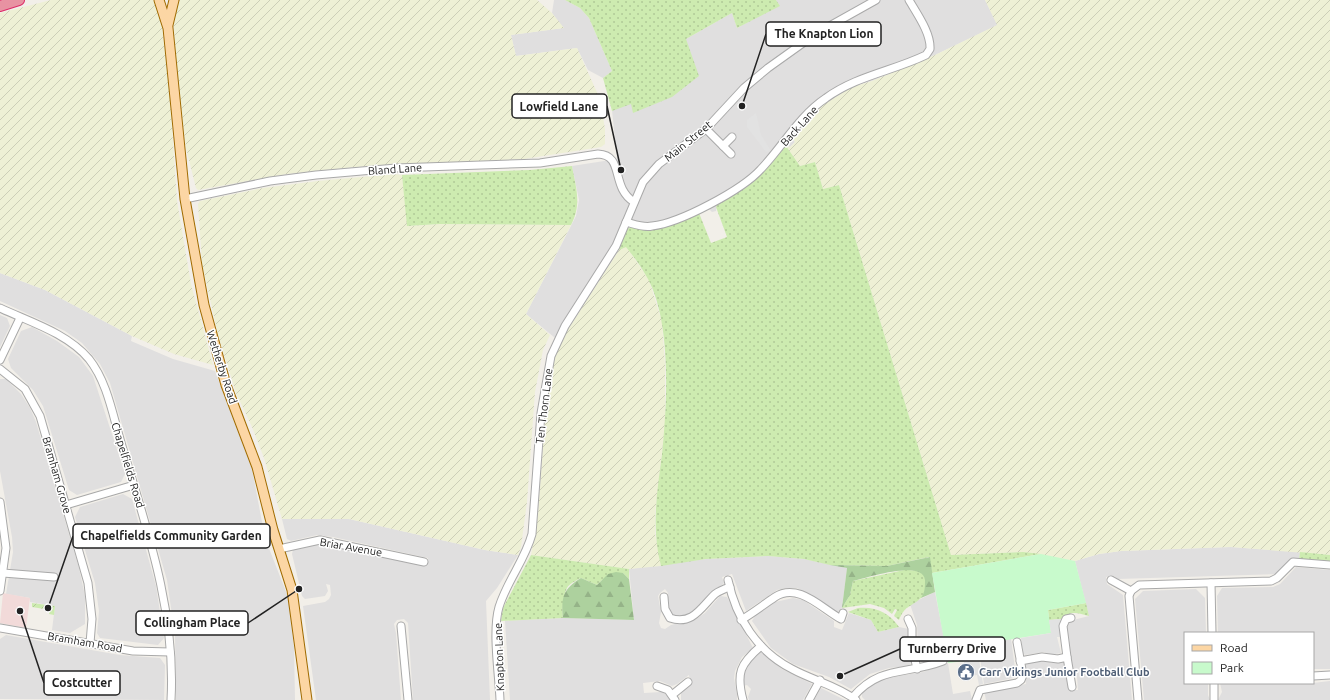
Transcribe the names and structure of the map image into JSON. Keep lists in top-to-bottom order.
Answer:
{
  "streets": {
    "main road": ["Wetherby Road"],
    "street": [
      "Back Lane",
      "Main Street",
      "Bland Lane",
      "Ten Thorn Lane",
      "Chapelfields Road",
      "Bramham Grove",
      "Briar Avenue",
      "Bramham Road",
      "Knapton Lane"
    ]
  },
  "crossings": [
    ["Back Lane", "Main Street"],
    ["Main Street", "Bland Lane"],
    ["Main Street", "Ten Thorn Lane"],
    ["Bland Lane", "Wetherby Road"],
    ["Wetherby Road", "Briar Avenue"],
    ["Ten Thorn Lane", "Knapton Lane"],
    ["Chapelfields Road", "Bramham Road"],
    ["Bramham Grove", "Bramham Road"]
  ],
  "places": {
    "other": [
      "The Knapton Lion",
      "Lowfield Lane",
      "Collingham Place",
      "Chapelfields Community Garden",
      "Costcutter",
      "Turnberry Drive"
    ],
    "public building": ["Carr Vikings Junior Football Club"]
  },
  "legend": ["Road", "Park"]
}
